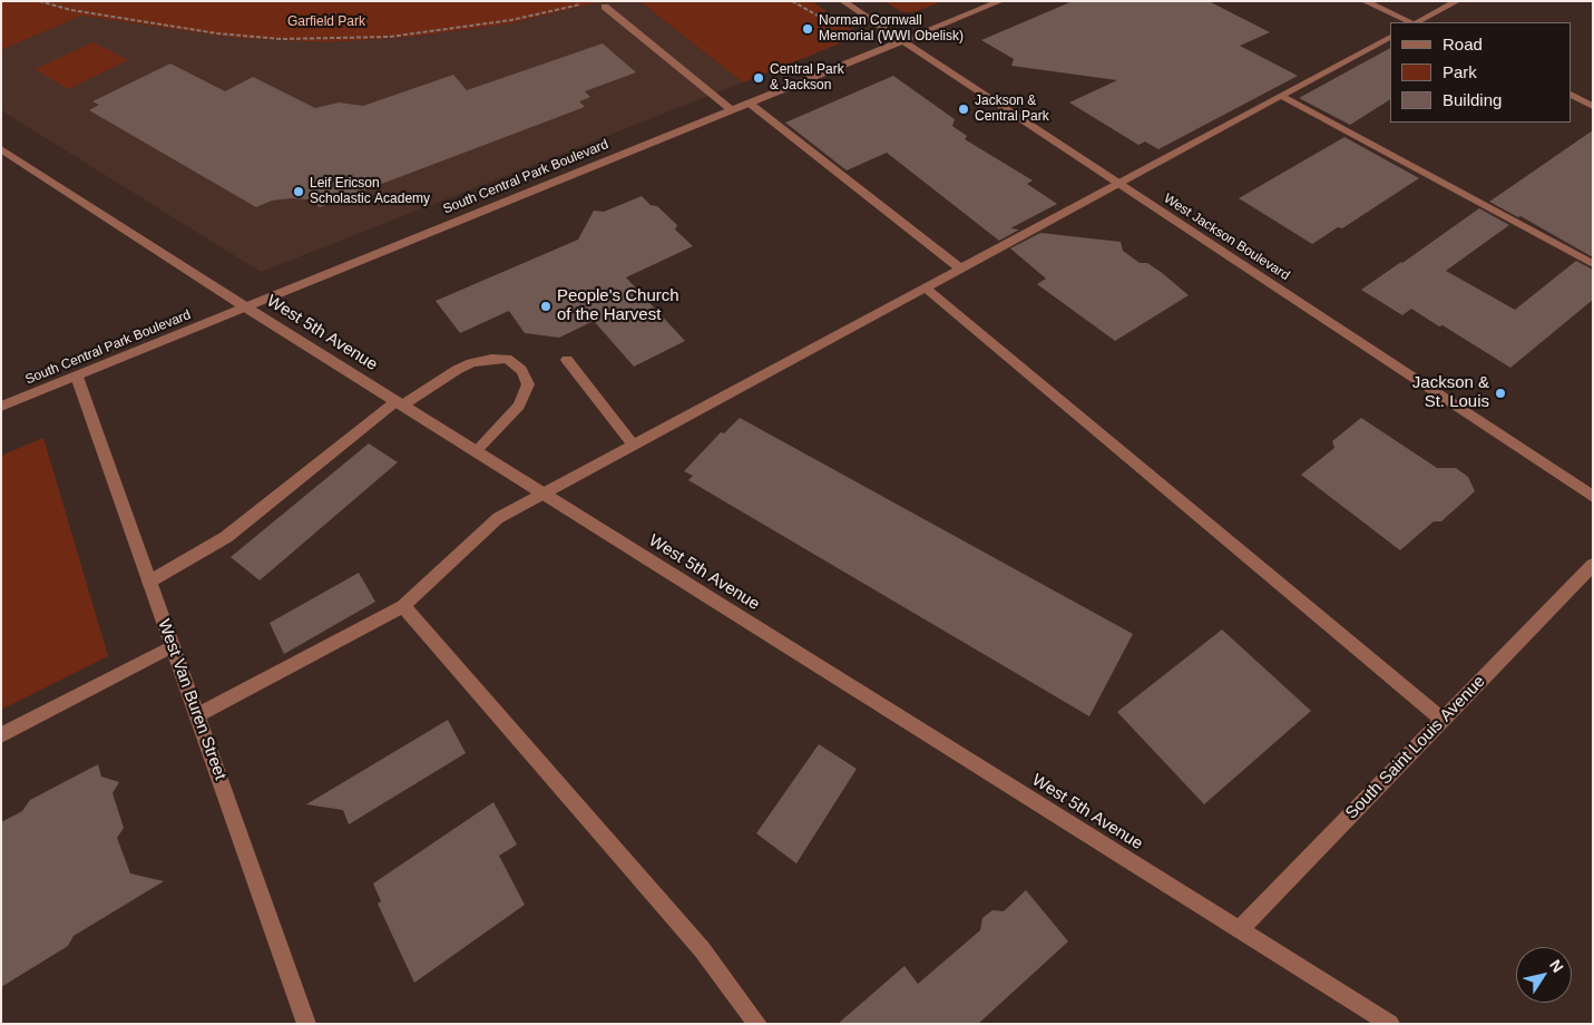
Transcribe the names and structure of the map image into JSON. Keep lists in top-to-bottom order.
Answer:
{
  "streets": {
    "street": [
      "South Central Park Boulevard",
      "West Jackson Boulevard",
      "West 5th Avenue",
      "West Van Buren Street",
      "South Saint Louis Avenue"
    ]
  },
  "crossings": [
    ["South Central Park Boulevard", "West Jackson Boulevard"],
    ["South Central Park Boulevard", "West 5th Avenue"],
    ["South Central Park Boulevard", "West Van Buren Street"],
    ["West 5th Avenue", "South Saint Louis Avenue"]
  ],
  "parks": ["Garfield Park"],
  "places": [
    "Norman Cornwall Memorial (WWI Obelisk)",
    "Central Park & Jackson",
    "Jackson & Central Park",
    "Leif Ericson Scholastic Academy",
    "People's Church of the Harvest",
    "Jackson & St. Louis"
  ],
  "legend": ["Road", "Park", "Building"],
  "north": "top right"
}
